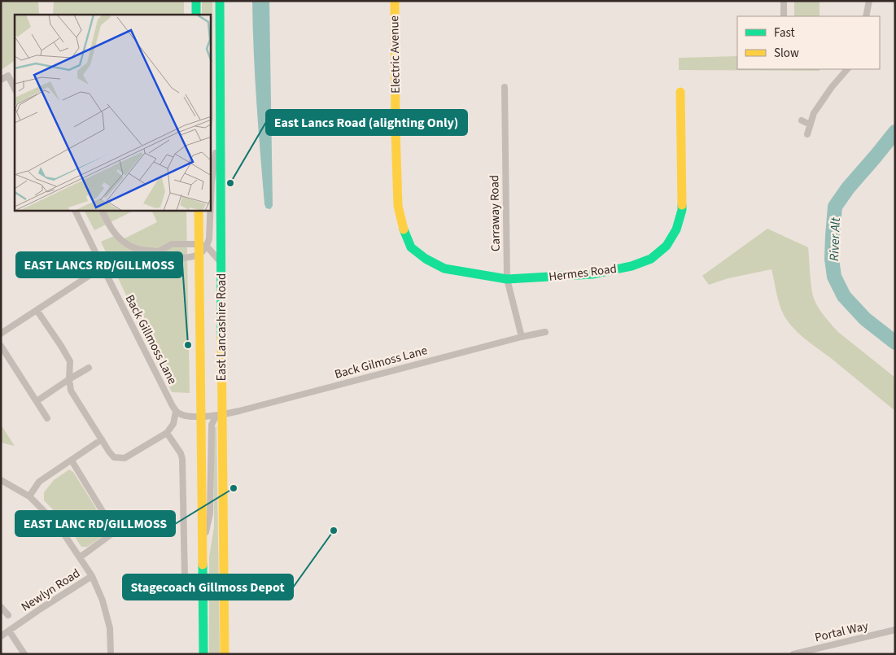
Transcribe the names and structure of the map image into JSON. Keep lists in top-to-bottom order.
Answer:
{
  "streets": {
    "main road": ["Electric Avenue", "Hermes Road", "East Lancashire Road"],
    "street": [
      "Carraway Road",
      "Back Gillmoss Lane",
      "Back Gilmoss Lane",
      "Newlyn Road",
      "Portal Way"
    ]
  },
  "crossings": [
    ["Electric Avenue", "Carraway Road"],
    ["Electric Avenue", "Hermes Road"],
    ["Carraway Road", "Hermes Road"],
    ["Carraway Road", "Back Gilmoss Lane"],
    ["East Lancashire Road", "Back Gilmoss Lane"]
  ],
  "water": ["River Alt"],
  "places": [
    "East Lancs Road (alighting Only)",
    "EAST LANCS RD/GILLMOSS",
    "EAST LANC RD/GILLMOSS",
    "Stagecoach Gillmoss Depot"
  ],
  "legend": ["Fast", "Slow"]
}
